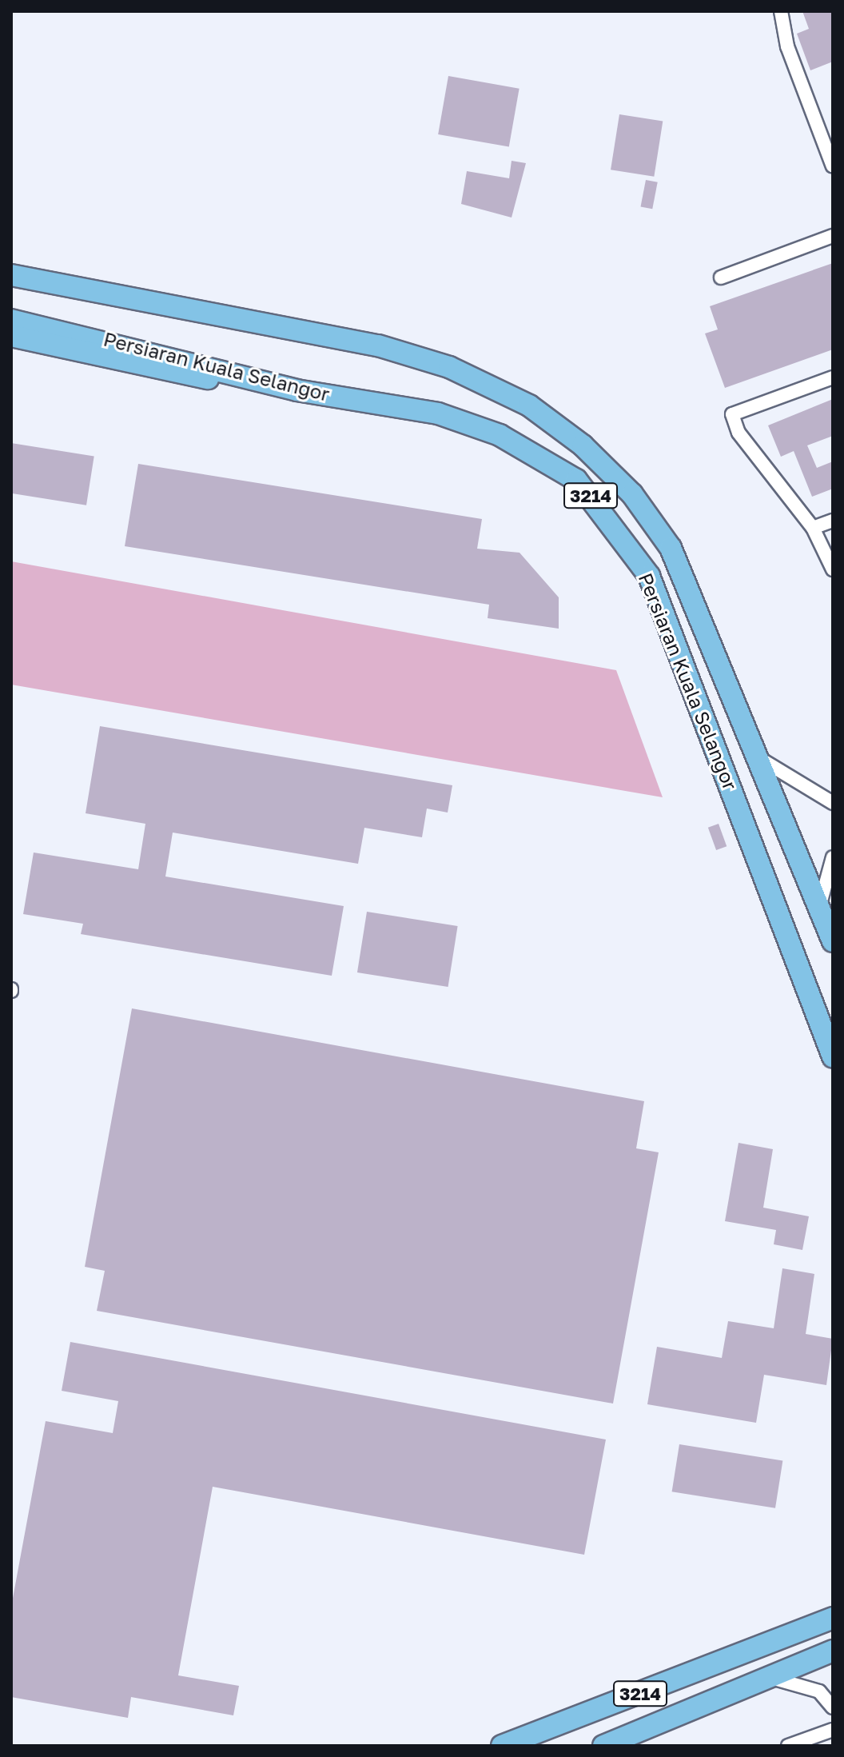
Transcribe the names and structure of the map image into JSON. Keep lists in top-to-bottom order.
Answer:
{
  "streets": {
    "main road": ["Persiaran Kuala Selangor", "3214"]
  }
}
